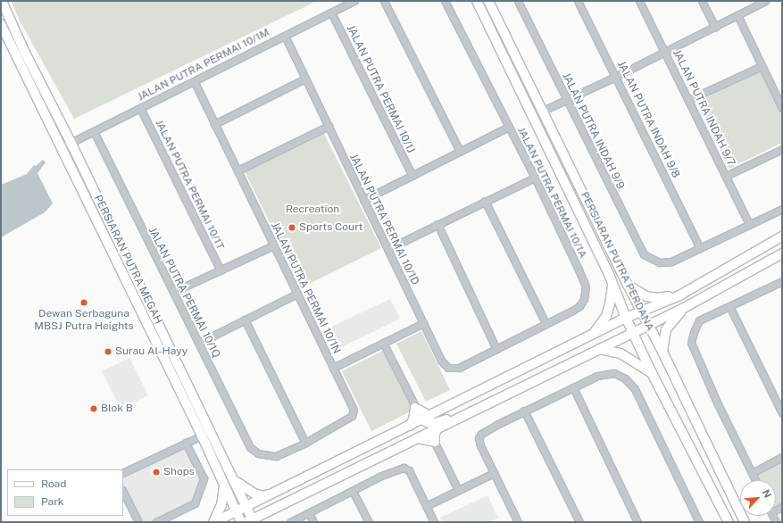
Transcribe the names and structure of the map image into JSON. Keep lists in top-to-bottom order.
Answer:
{
  "streets": {
    "street": [
      "JALAN PUTRA PERMAI 10/1M",
      "JALAN PUTRA PERMAI 10/1J",
      "JALAN PUTRA INDAH 9/7",
      "JALAN PUTRA INDAH 9/8",
      "JALAN PUTRA INDAH 9/9",
      "JALAN PUTRA PERMAI 10/1T",
      "JALAN PUTRA PERMAI 10/1A",
      "JALAN PUTRA PERMAI 10/1D",
      "PERSIARAN PUTRA MEGAH",
      "PERSIARAN PUTRA PERDANA",
      "JALAN PUTRA PERMAI 10/1N",
      "JALAN PUTRA PERMAI 10/1Q"
    ]
  },
  "crossings": [
    ["JALAN PUTRA PERMAI 10/1M", "JALAN PUTRA PERMAI 10/1J"],
    ["JALAN PUTRA PERMAI 10/1M", "JALAN PUTRA PERMAI 10/1T"],
    ["JALAN PUTRA PERMAI 10/1M", "JALAN PUTRA PERMAI 10/1D"],
    ["JALAN PUTRA PERMAI 10/1M", "PERSIARAN PUTRA MEGAH"],
    ["JALAN PUTRA PERMAI 10/1M", "JALAN PUTRA PERMAI 10/1N"],
    ["JALAN PUTRA PERMAI 10/1M", "JALAN PUTRA PERMAI 10/1Q"],
    ["JALAN PUTRA INDAH 9/8", "JALAN PUTRA INDAH 9/9"],
    ["JALAN PUTRA PERMAI 10/1A", "JALAN PUTRA PERMAI 10/1D"],
    ["JALAN PUTRA PERMAI 10/1N", "JALAN PUTRA PERMAI 10/1Q"]
  ],
  "parks": ["Recreation"],
  "places": [
    "Sports Court",
    "Dewan Serbaguna MBSJ Putra Heights",
    "Surau Al-Hayy",
    "Blok B",
    "Shops"
  ],
  "legend": ["Road", "Park"],
  "north": "top right"
}
